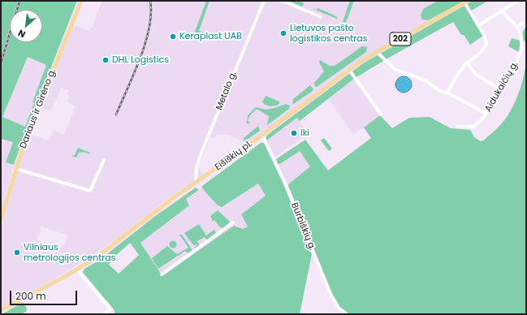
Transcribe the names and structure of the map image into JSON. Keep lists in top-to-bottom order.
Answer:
{
  "streets": {
    "main road": ["202", "Dariaus ir Girėno g.", "Eišiškių pl."],
    "street": ["Aidukaičių g.", "Metalo g.", "Burbiškių g."]
  },
  "crossings": [
    ["Metalo g.", "Eišiškių pl."],
    ["Eišiškių pl.", "Burbiškių g."]
  ],
  "places": [
    "Lietuvos pašto logistikos centras",
    "Keraplast UAB",
    "DHL Logistics",
    "Iki",
    "Vilniaus metrologijos centras"
  ],
  "scale_bar": "200 m",
  "north": "bottom left"
}
